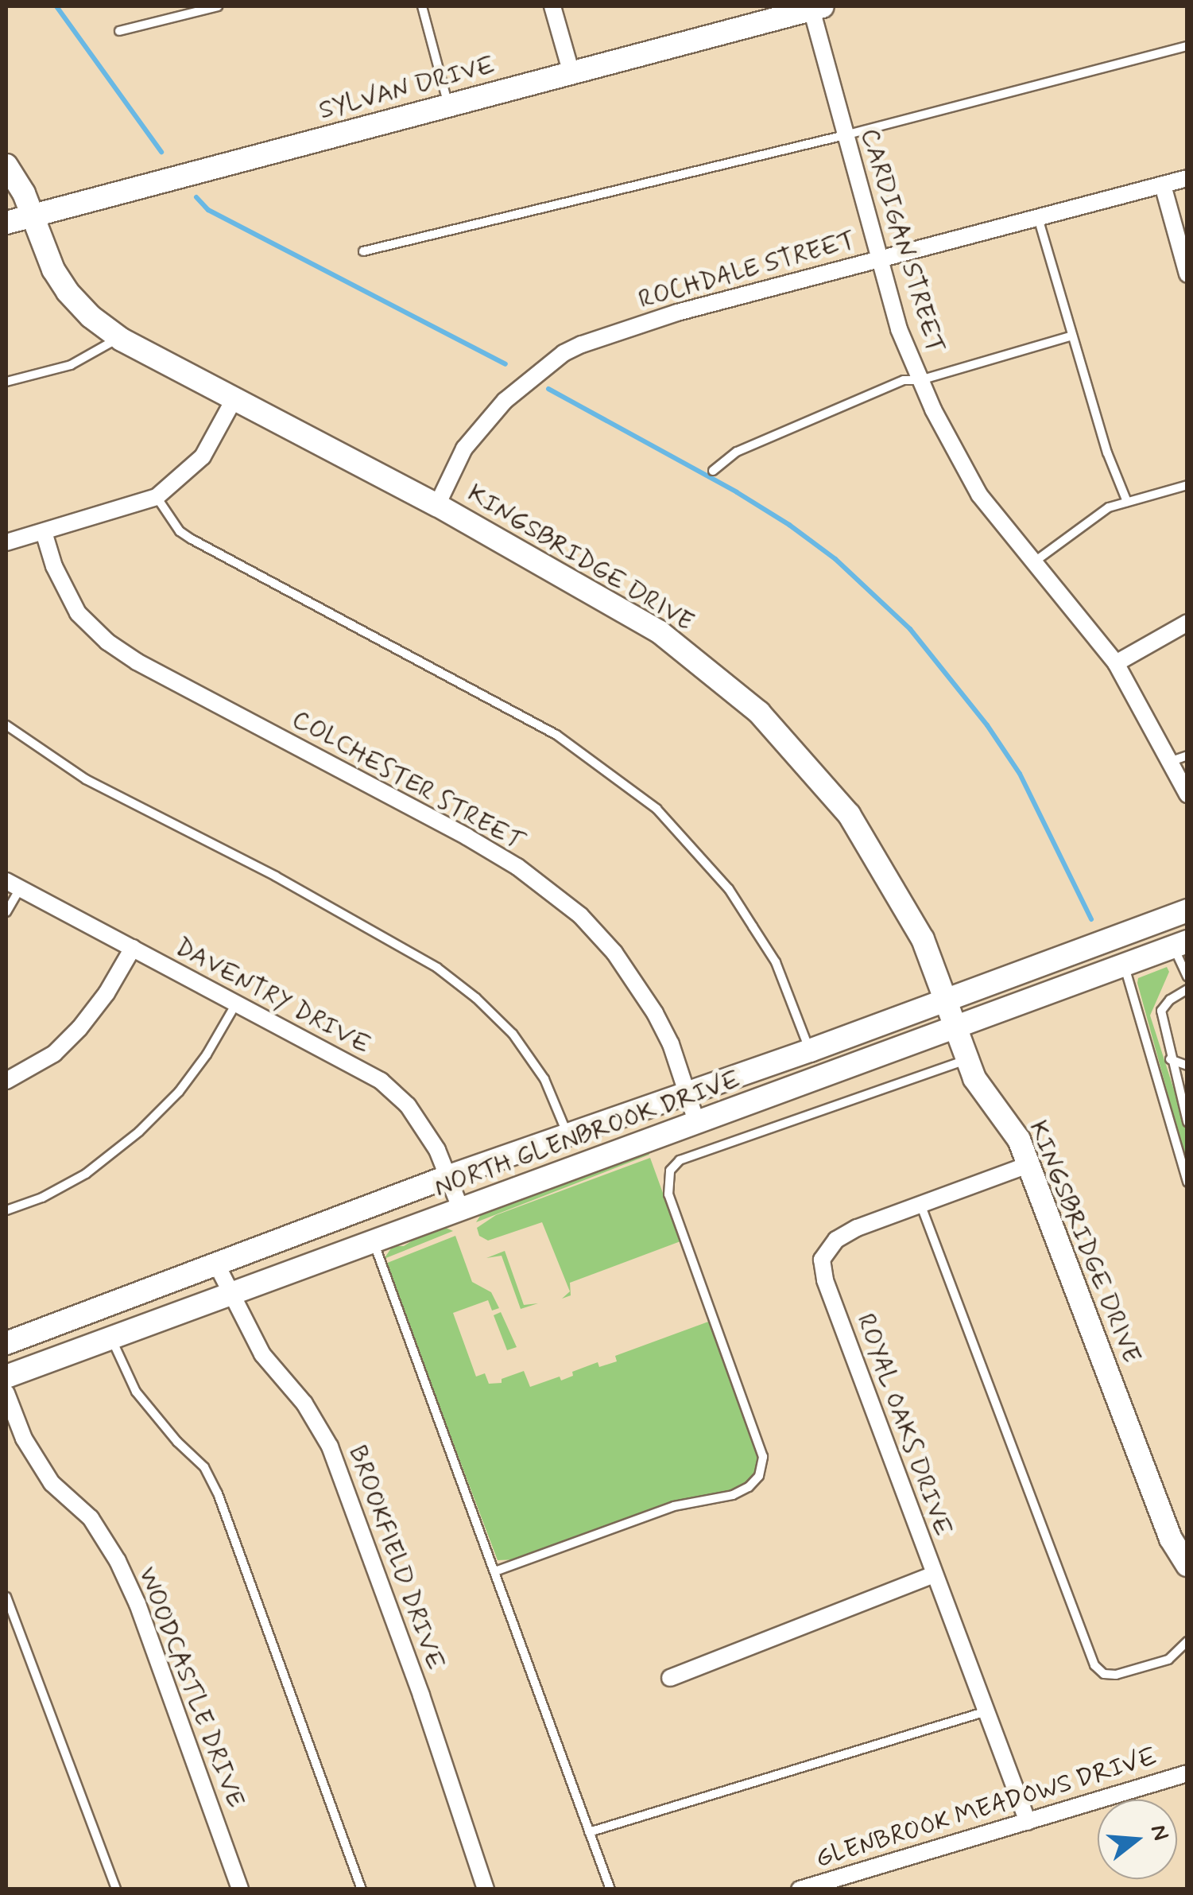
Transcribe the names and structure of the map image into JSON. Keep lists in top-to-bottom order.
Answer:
{
  "streets": {
    "street": [
      "SYLVAN DRIVE",
      "CARDIGAN STREET",
      "ROCHDALE STREET",
      "KINGSBRIDGE DRIVE",
      "COLCHESTER STREET",
      "DAVENTRY DRIVE",
      "NORTH GLENBROOK DRIVE",
      "ROYAL OAKS DRIVE",
      "BROOKFIELD DRIVE",
      "WOODCASTLE DRIVE",
      "GLENBROOK MEADOWS DRIVE"
    ]
  },
  "crossings": [
    ["SYLVAN DRIVE", "CARDIGAN STREET"],
    ["SYLVAN DRIVE", "KINGSBRIDGE DRIVE"],
    ["CARDIGAN STREET", "ROCHDALE STREET"],
    ["ROCHDALE STREET", "KINGSBRIDGE DRIVE"],
    ["KINGSBRIDGE DRIVE", "NORTH GLENBROOK DRIVE"],
    ["KINGSBRIDGE DRIVE", "ROYAL OAKS DRIVE"],
    ["COLCHESTER STREET", "NORTH GLENBROOK DRIVE"],
    ["DAVENTRY DRIVE", "NORTH GLENBROOK DRIVE"],
    ["NORTH GLENBROOK DRIVE", "BROOKFIELD DRIVE"],
    ["ROYAL OAKS DRIVE", "GLENBROOK MEADOWS DRIVE"]
  ],
  "north": "right"
}
